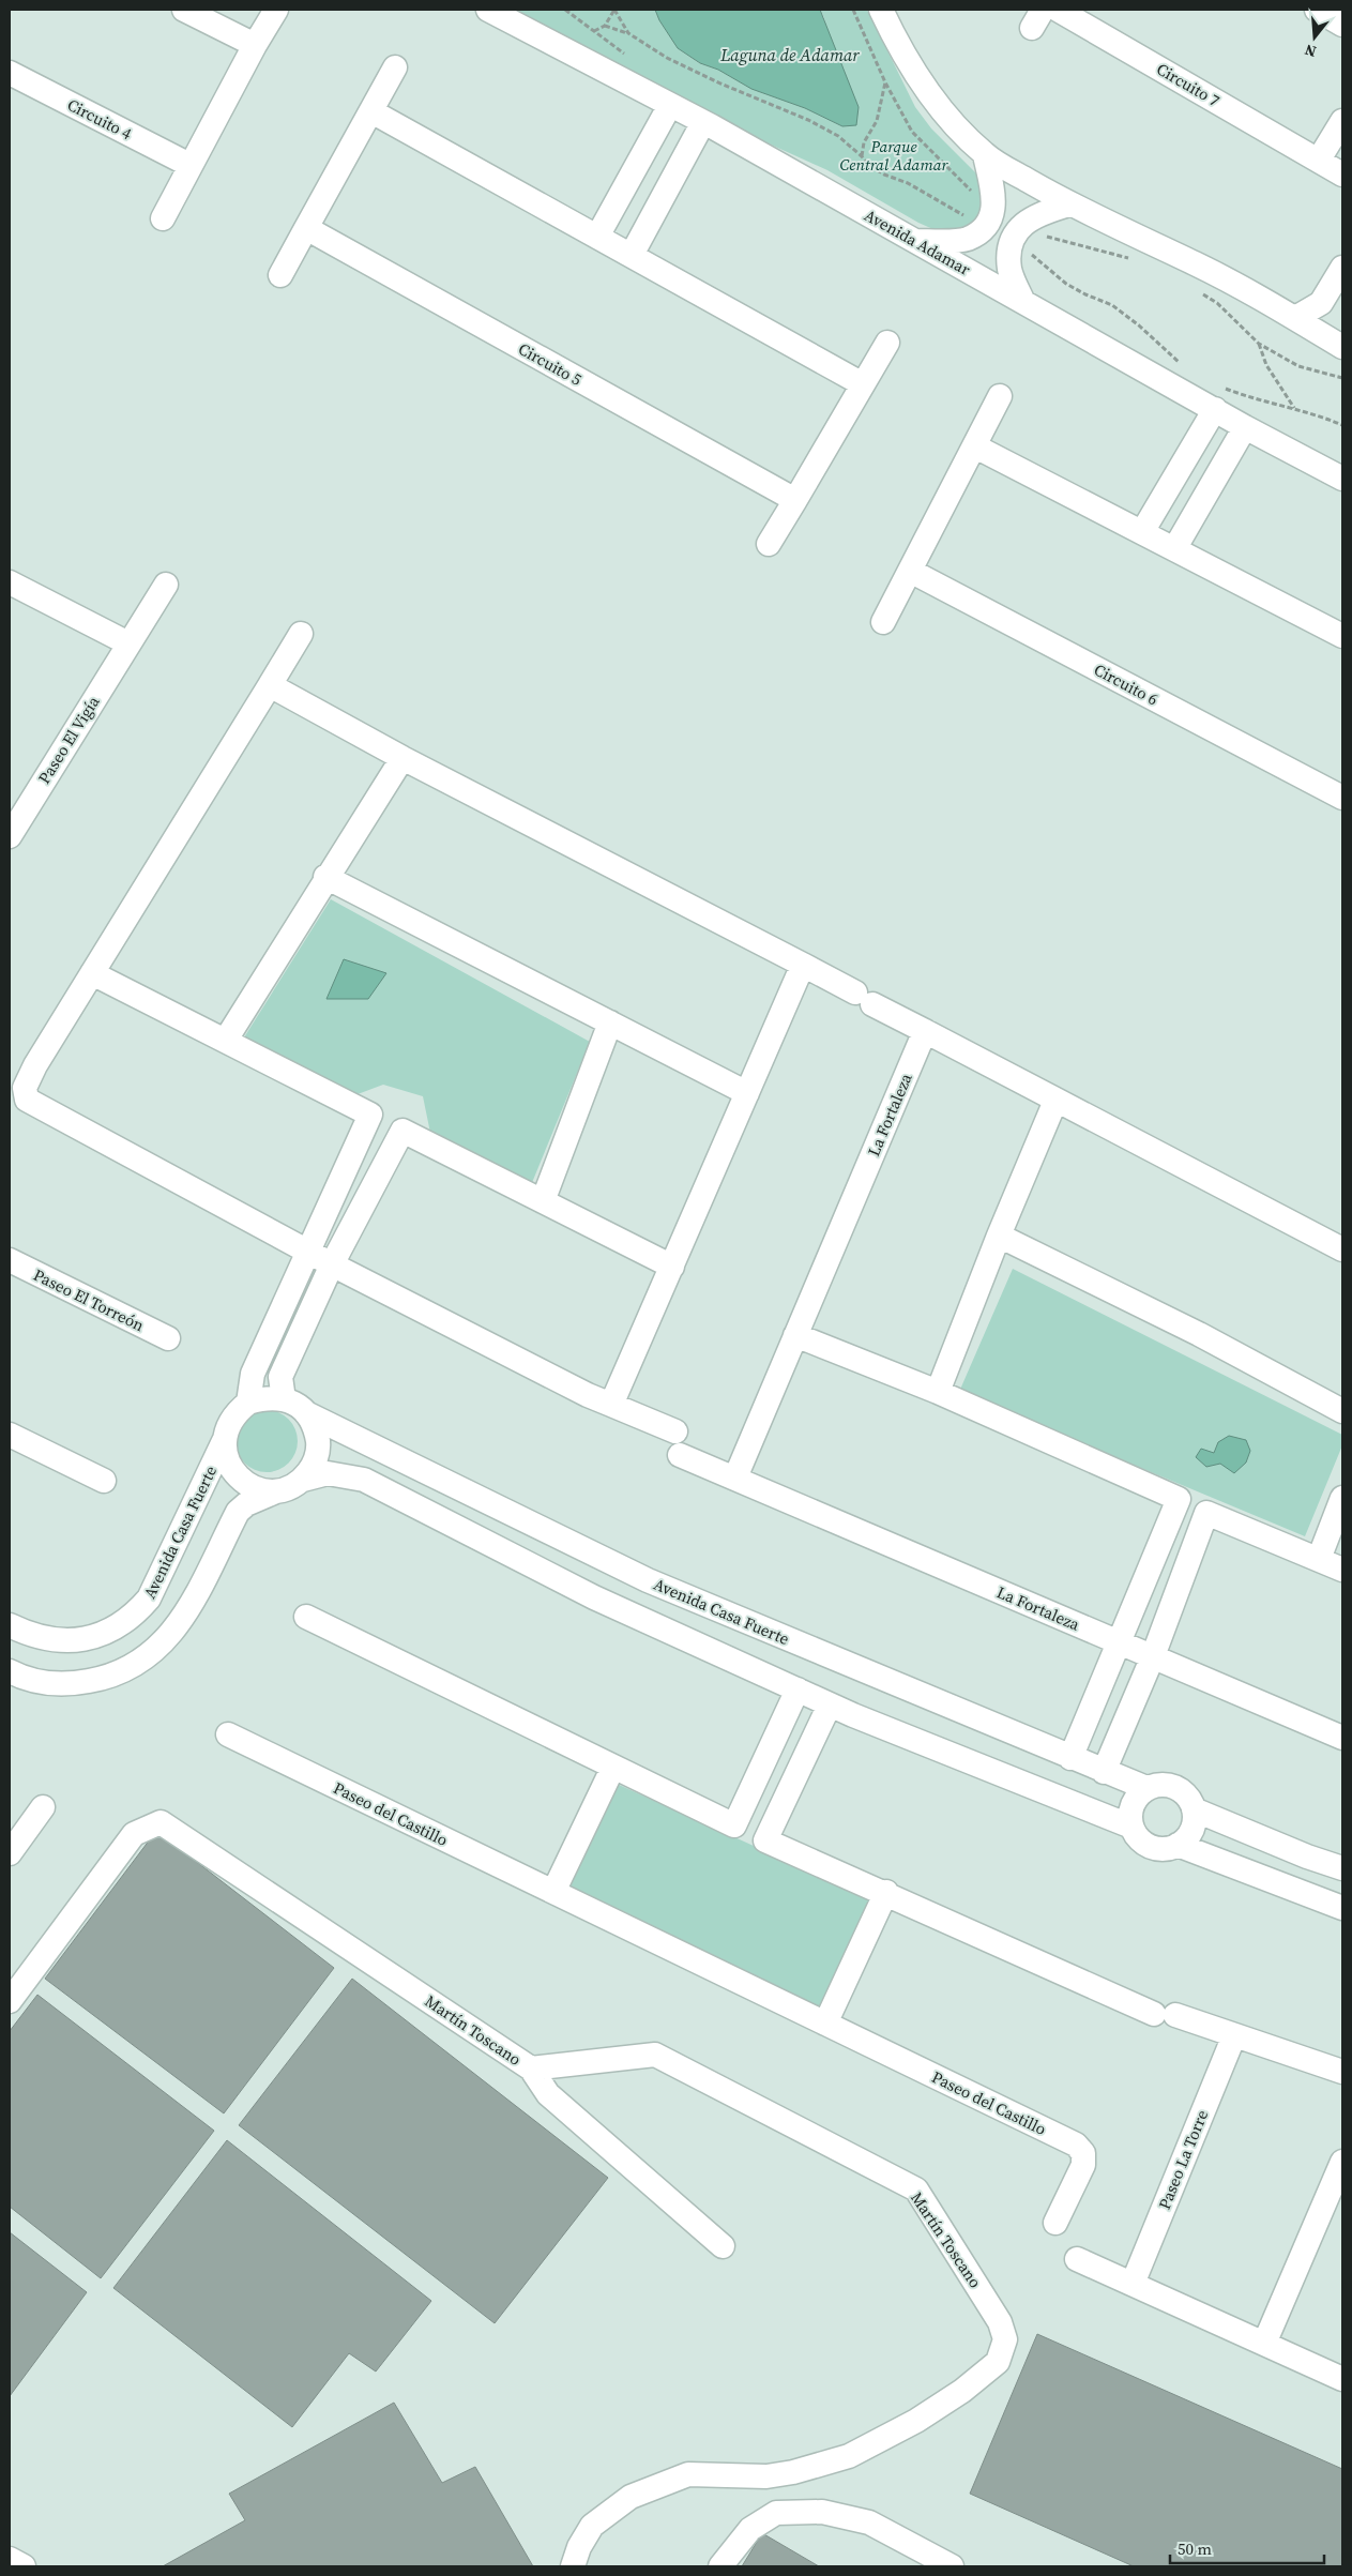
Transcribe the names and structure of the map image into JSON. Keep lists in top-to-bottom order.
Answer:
{
  "streets": {
    "street": [
      "Circuito 7",
      "Circuito 4",
      "Avenida Adamar",
      "Circuito 5",
      "Circuito 6",
      "Paseo El Vigía",
      "La Fortaleza",
      "Paseo El Torreón",
      "Avenida Casa Fuerte",
      "Paseo del Castillo",
      "Martín Toscano",
      "Paseo La Torre"
    ]
  },
  "water": ["Laguna de Adamar"],
  "parks": ["Parque Central Adamar"],
  "scale_bar": "50 m",
  "north": "bottom"
}
